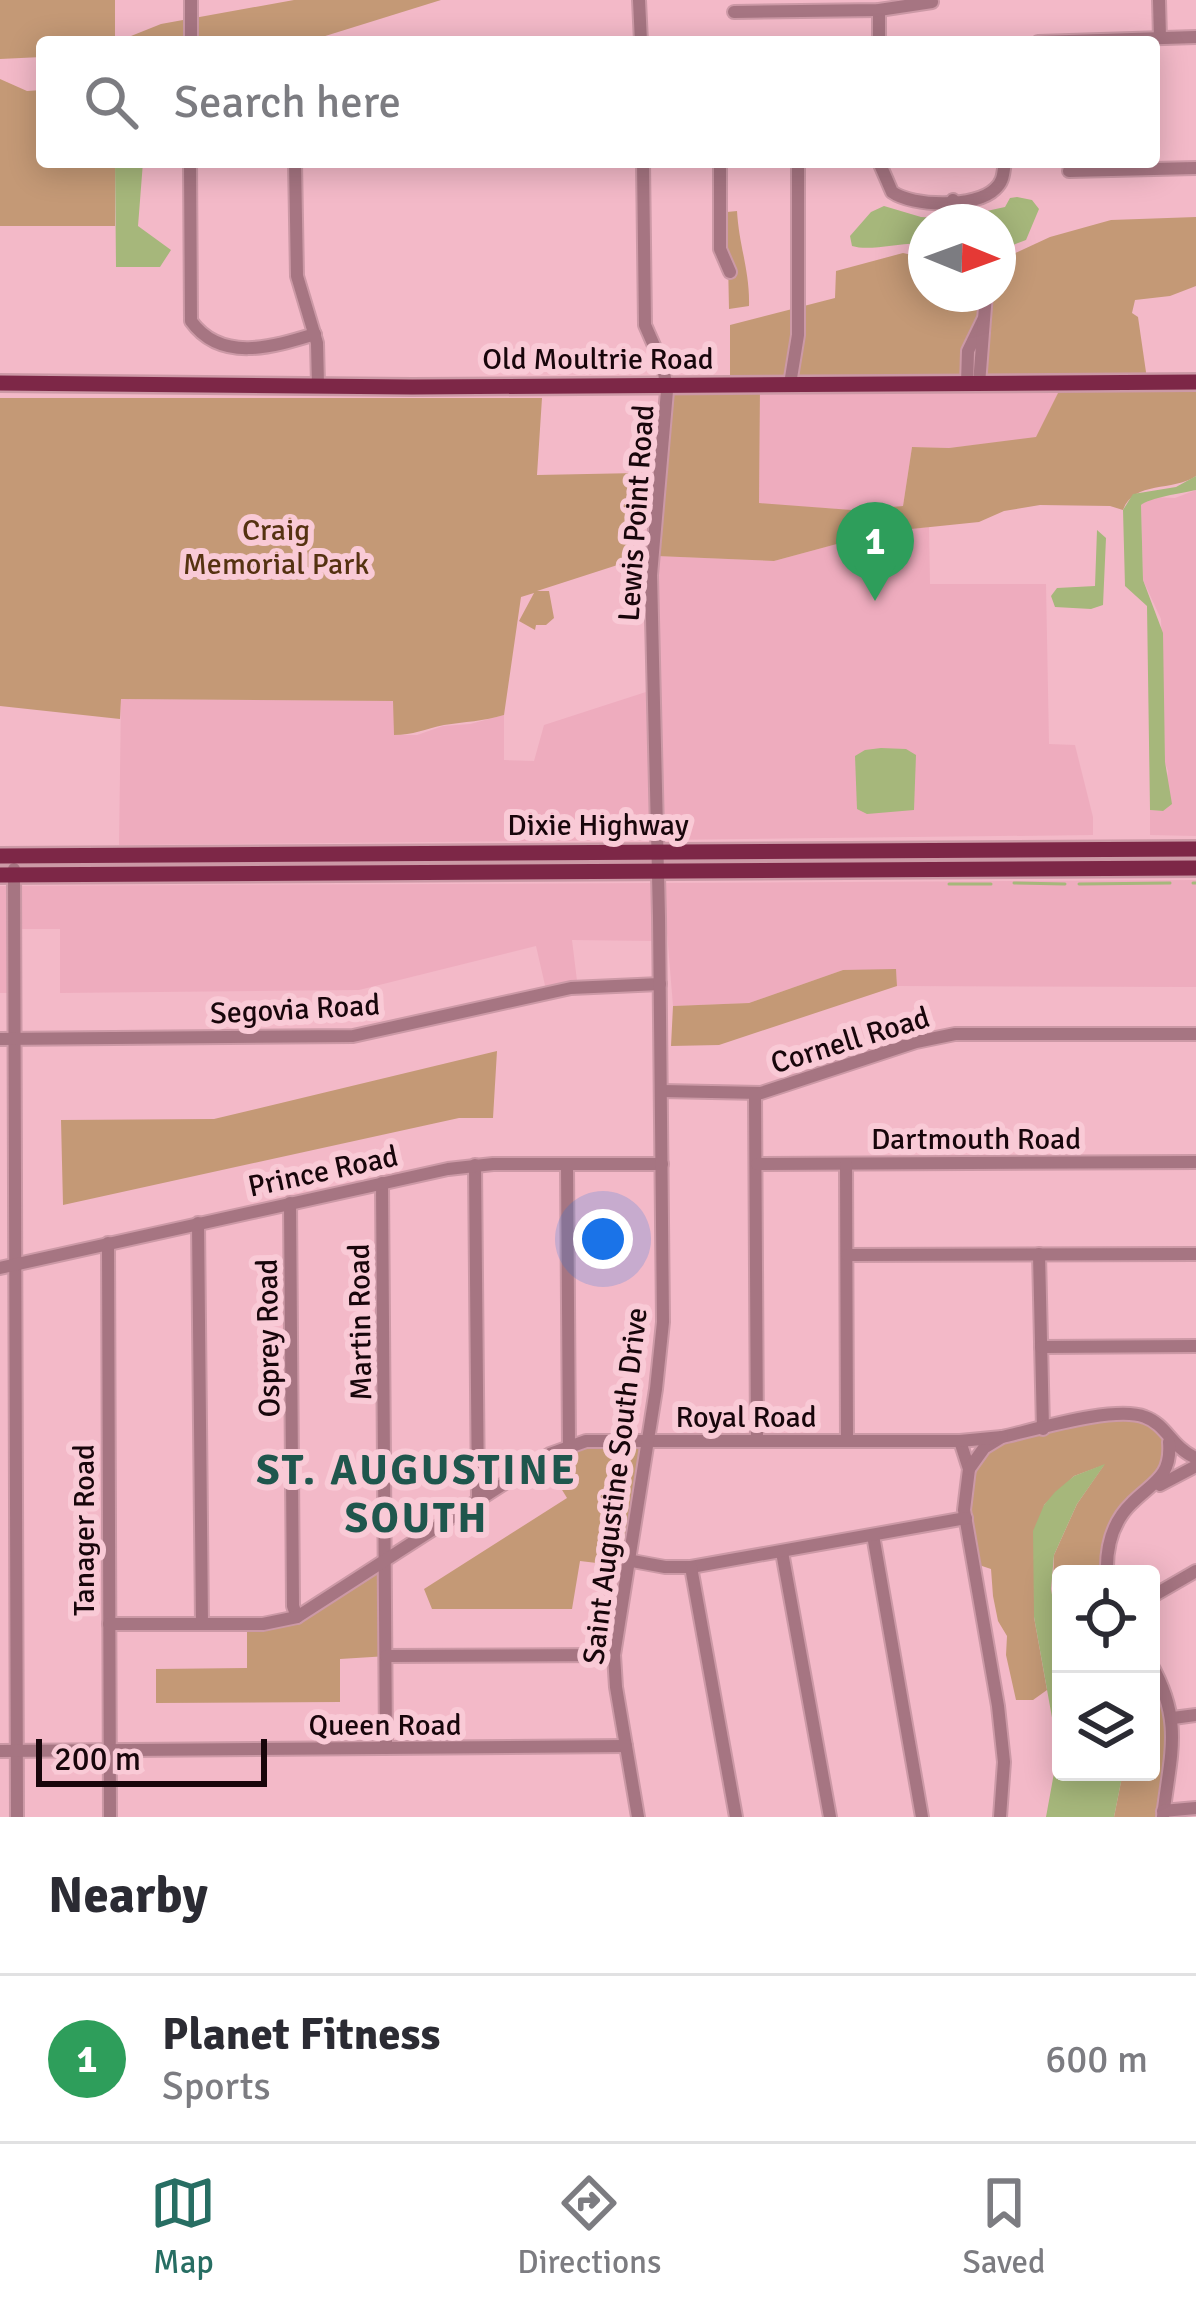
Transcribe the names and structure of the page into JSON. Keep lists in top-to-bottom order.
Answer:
{
  "streets": {
    "main road": ["Old Moultrie Road", "Dixie Highway"],
    "street": [
      "Lewis Point Road",
      "Segovia Road",
      "Cornell Road",
      "Dartmouth Road",
      "Prince Road",
      "Martin Road",
      "Osprey Road",
      "Royal Road",
      "Saint Augustine South Drive",
      "Tanager Road",
      "Queen Road"
    ]
  },
  "crossings": [
    ["Old Moultrie Road", "Lewis Point Road"],
    ["Lewis Point Road", "Dixie Highway"],
    ["Lewis Point Road", "Saint Augustine South Drive"],
    ["Dixie Highway", "Saint Augustine South Drive"],
    ["Segovia Road", "Saint Augustine South Drive"],
    ["Cornell Road", "Saint Augustine South Drive"],
    ["Prince Road", "Martin Road"],
    ["Prince Road", "Osprey Road"],
    ["Prince Road", "Saint Augustine South Drive"],
    ["Prince Road", "Tanager Road"],
    ["Martin Road", "Royal Road"],
    ["Martin Road", "Queen Road"],
    ["Osprey Road", "Royal Road"],
    ["Royal Road", "Saint Augustine South Drive"],
    ["Royal Road", "Tanager Road"],
    ["Saint Augustine South Drive", "Queen Road"],
    ["Tanager Road", "Queen Road"]
  ],
  "districts": ["ST. AUGUSTINE SOUTH"],
  "parks": ["Craig Memorial Park"],
  "scale_bar": "200 m",
  "north": "right",
  "page": {
    "search": "Search here",
    "pins": "1",
    "scale": "200 m",
    "heading": "Nearby",
    "list": [
      {
        "mark": "1",
        "name": "Planet Fitness",
        "note": "Sports",
        "value": "600 m"
      }
    ],
    "nav": ["Map", "Directions", "Saved"]
  }
}
